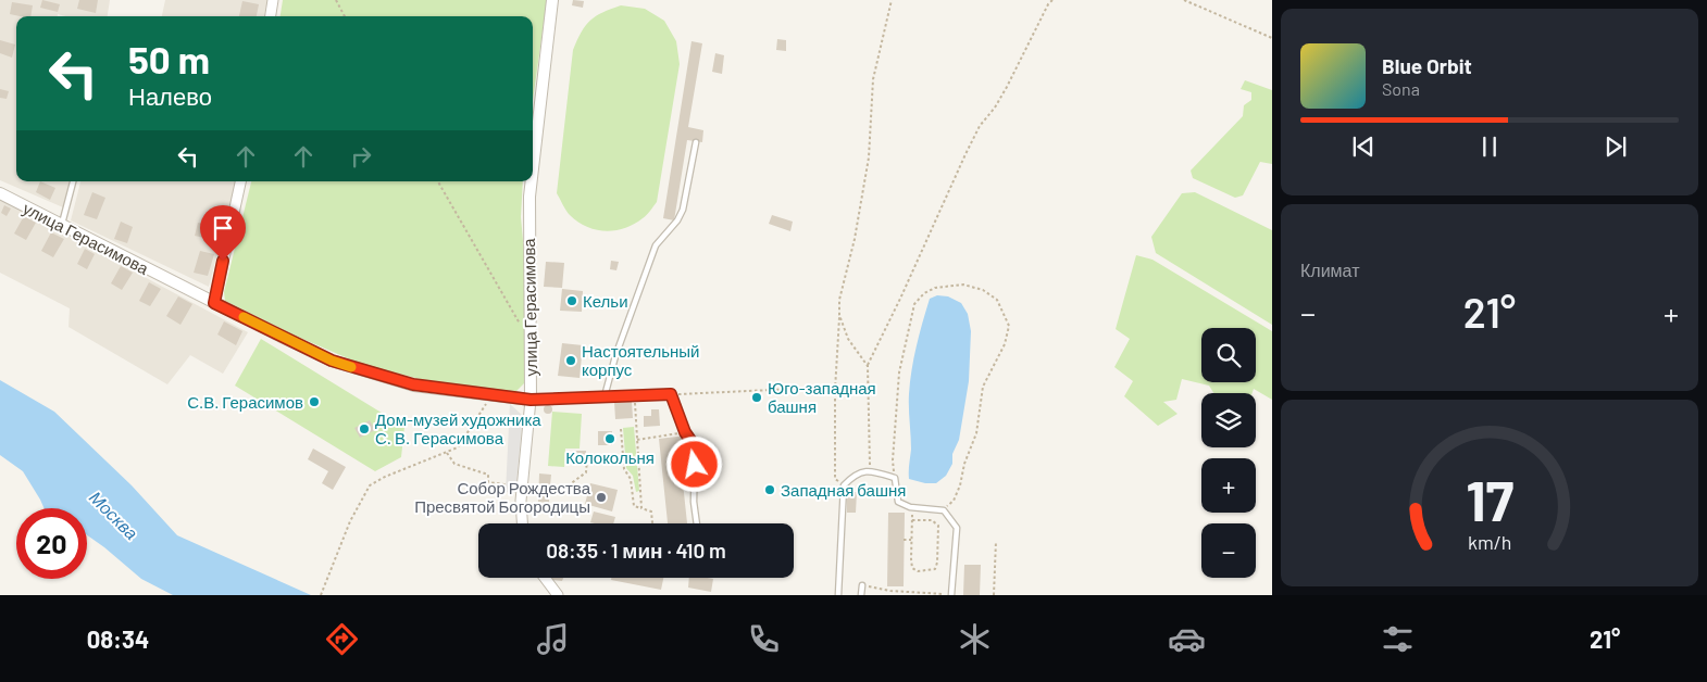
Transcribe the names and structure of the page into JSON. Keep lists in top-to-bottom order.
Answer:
{
  "streets": {
    "street": ["улица Герасимова"]
  },
  "water": ["Москва"],
  "places": [
    "Кельи",
    "Настоятельный корпус",
    "Юго-западная башня",
    "С.В. Герасимов",
    "Дом-музей художника С. В. Герасимова",
    "Колокольня",
    "Западная башня",
    "Собор Рождества Пресвятой Богородицы"
  ],
  "page": {
    "turn": ["50 m", "Налево"],
    "song": ["Blue Orbit", "Sona"],
    "tile": "Климат",
    "heat": ["−", "21°", "+"],
    "map_buttons": ["+", "−"],
    "limit": "20",
    "trip": "08:35 · 1 мин · 410 m",
    "tabs": ["08:34", "21°"],
    "gauge": ["17", "km/h"]
  }
}
